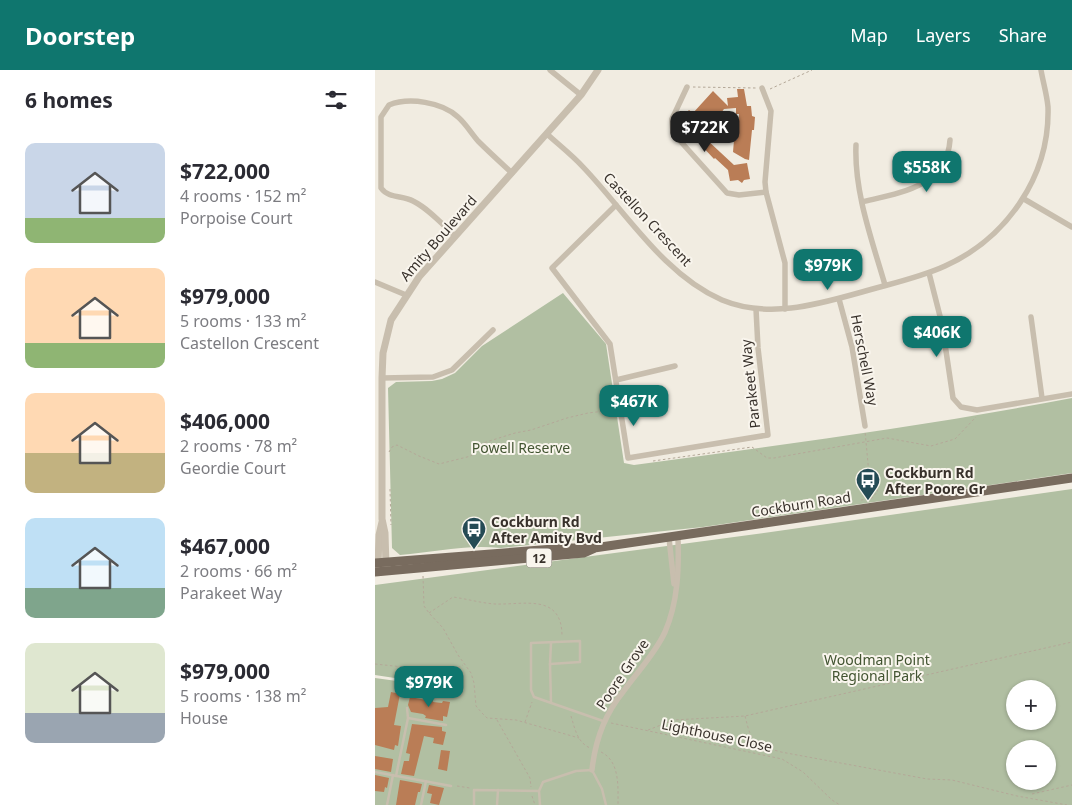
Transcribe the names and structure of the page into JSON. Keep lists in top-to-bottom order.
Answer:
{
  "streets": {
    "main road": ["Cockburn Road", "12"],
    "street": [
      "Castellon Crescent",
      "Amity Boulevard",
      "Herschell Way",
      "Parakeet Way",
      "Poore Grove"
    ],
    "path": ["Lighthouse Close"]
  },
  "crossings": [
    ["Castellon Crescent", "Amity Boulevard"],
    ["Castellon Crescent", "Herschell Way"],
    ["Castellon Crescent", "Parakeet Way"],
    ["Amity Boulevard", "Cockburn Road"],
    ["Cockburn Road", "Poore Grove"],
    ["Poore Grove", "Lighthouse Close"]
  ],
  "parks": ["Powell Reserve", "Woodman Point Regional Park"],
  "places": {
    "bus stop": ["Cockburn Rd After Poore Gr", "Cockburn Rd After Amity Bvd"]
  },
  "page": {
    "header": "Doorstep",
    "nav": ["Map", "Layers", "Share"],
    "heading": "6 homes",
    "price": [
      "$722K",
      "$558K",
      "$979K",
      "$406K",
      "$467K",
      "$979K"
    ],
    "list": [
      {
        "name": "$722,000",
        "note": "4 rooms · 152 m² · Porpoise Court"
      },
      {
        "name": "$979,000",
        "note": "5 rooms · 133 m² · Castellon Crescent"
      },
      {
        "name": "$406,000",
        "note": "2 rooms · 78 m² · Geordie Court"
      },
      {
        "name": "$467,000",
        "note": "2 rooms · 66 m² · Parakeet Way"
      },
      {
        "name": "$979,000",
        "note": "5 rooms · 138 m² · House"
      }
    ],
    "map_buttons": ["+", "−"]
  }
}
